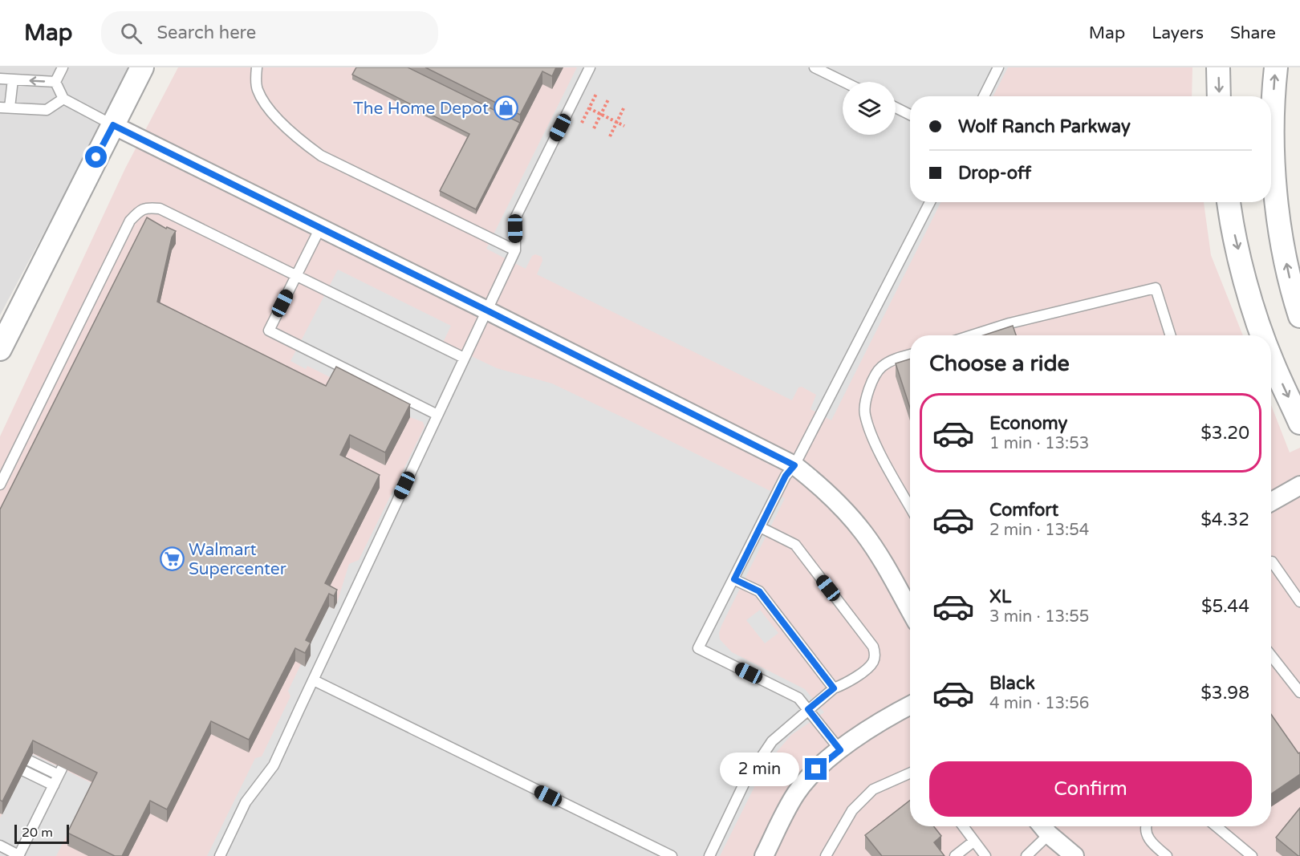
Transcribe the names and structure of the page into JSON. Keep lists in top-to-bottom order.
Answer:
{
  "places": {
    "shop": ["The Home Depot"],
    "supermarket": ["Walmart Supercenter"]
  },
  "scale_bar": "20 m",
  "page": {
    "header": "Map",
    "search": "Search here",
    "nav": ["Map", "Layers", "Share"],
    "banner": ["Wolf Ranch Parkway", "Drop-off"],
    "heading": "Choose a ride",
    "list": [
      {
        "name": "Economy",
        "note": "1 min · 13:53",
        "value": "$3.20"
      },
      {
        "name": "Comfort",
        "note": "2 min · 13:54",
        "value": "$4.32"
      },
      {
        "name": "XL",
        "note": "3 min · 13:55",
        "value": "$5.44"
      },
      {
        "name": "Black",
        "note": "4 min · 13:56",
        "value": "$3.98"
      }
    ],
    "buttons": "Confirm",
    "bubble": "2 min",
    "scale": "20 m"
  }
}
